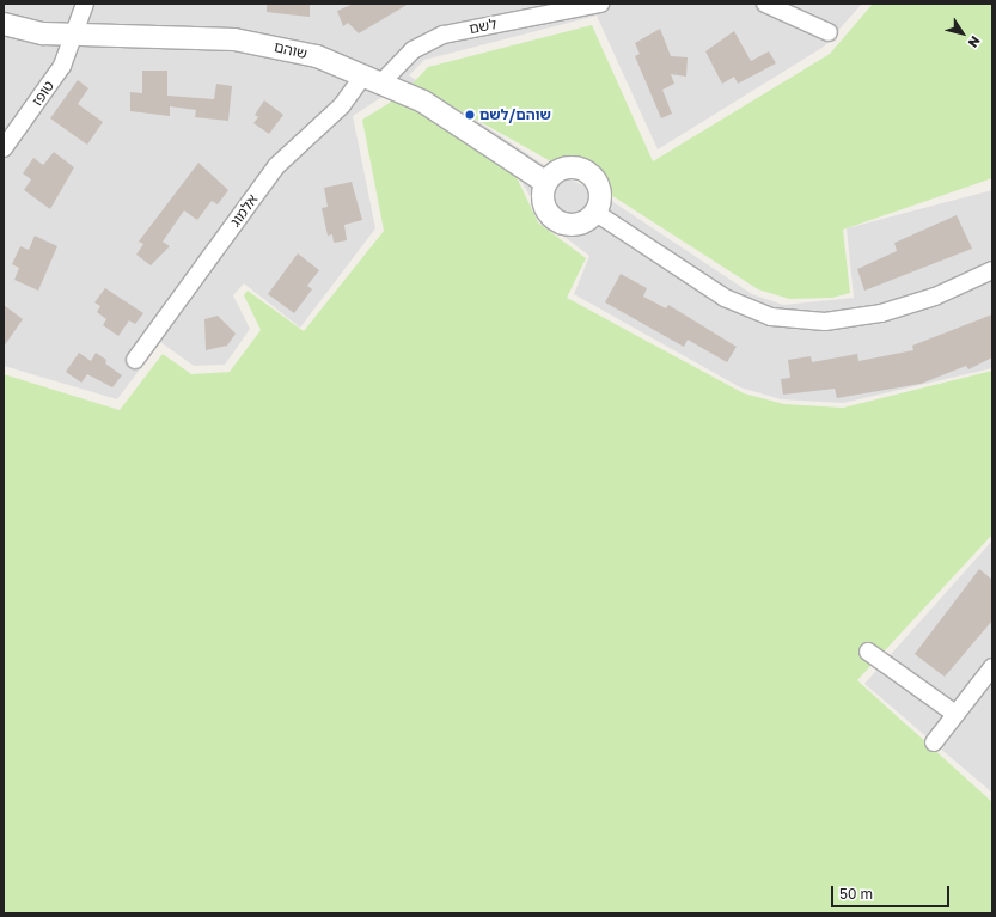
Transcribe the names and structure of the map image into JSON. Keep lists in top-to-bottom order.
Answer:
{
  "streets": {
    "street": [
      "לשם",
      "שוהם",
      "טופז",
      "אלמוג"
    ]
  },
  "crossings": [
    ["לשם", "שוהם"],
    ["לשם", "אלמוג"],
    ["שוהם", "טופז"],
    ["שוהם", "אלמוג"]
  ],
  "places": ["שוהם/לשם"],
  "scale_bar": "50 m",
  "north": "bottom right"
}
